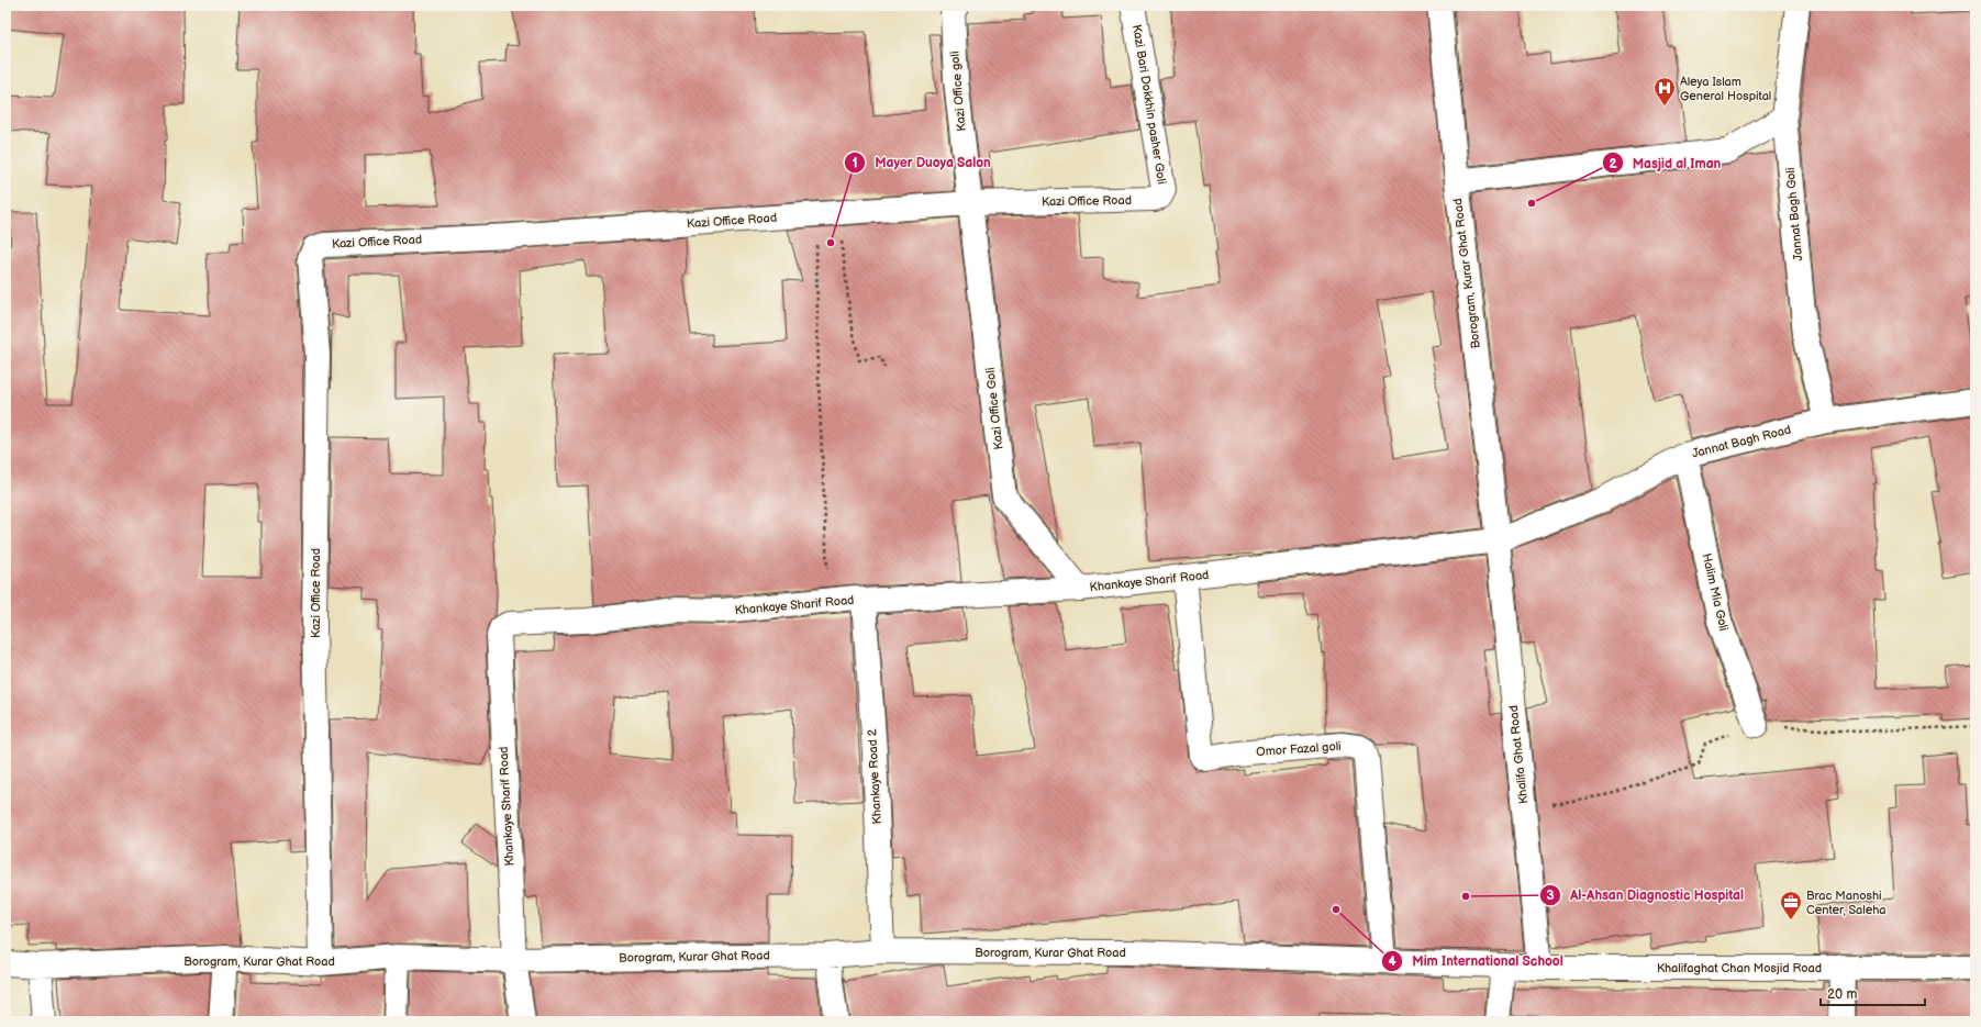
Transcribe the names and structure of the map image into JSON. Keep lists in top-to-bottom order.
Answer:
{
  "streets": {
    "street": [
      "Kazi Office goli",
      "Kazi Bari Dokkhin pasher Goli",
      "Kazi Office Road",
      "Jannat Bagh Goli",
      "Borogram, Kurar Ghat Road",
      "Kazi Office Goli",
      "Jannat Bagh Road",
      "Khankaye Sharif Road",
      "Halim Mia Goli",
      "Omor Fazal goli",
      "Khalifa Ghat Road",
      "Khankaye Road 2",
      "Khalifaghat Chan Mosjid Road"
    ]
  },
  "crossings": [
    ["Kazi Office goli", "Kazi Office Road"],
    ["Kazi Office goli", "Kazi Office Goli"],
    ["Kazi Bari Dokkhin pasher Goli", "Kazi Office Road"],
    ["Kazi Office Road", "Borogram, Kurar Ghat Road"],
    ["Kazi Office Road", "Kazi Office Goli"],
    ["Jannat Bagh Goli", "Jannat Bagh Road"],
    ["Borogram, Kurar Ghat Road", "Jannat Bagh Road"],
    ["Borogram, Kurar Ghat Road", "Khankaye Sharif Road"],
    ["Borogram, Kurar Ghat Road", "Omor Fazal goli"],
    ["Borogram, Kurar Ghat Road", "Khalifa Ghat Road"],
    ["Borogram, Kurar Ghat Road", "Khankaye Road 2"],
    ["Kazi Office Goli", "Khankaye Sharif Road"],
    ["Jannat Bagh Road", "Khankaye Sharif Road"],
    ["Jannat Bagh Road", "Halim Mia Goli"],
    ["Jannat Bagh Road", "Khalifa Ghat Road"],
    ["Khankaye Sharif Road", "Omor Fazal goli"],
    ["Khankaye Sharif Road", "Khalifa Ghat Road"],
    ["Khankaye Sharif Road", "Khankaye Road 2"],
    ["Khalifa Ghat Road", "Khalifaghat Chan Mosjid Road"]
  ],
  "places": {
    "hospital": ["Aleya Islam General Hospital"],
    "other": [
      "Masjid al Iman",
      "Mayer Duoya Salon",
      "Al-Ahsan Diagnostic Hospital",
      "Mim International School"
    ],
    "office": ["Brac Manoshi Center, Saleha"]
  },
  "scale_bar": "20 m"
}
